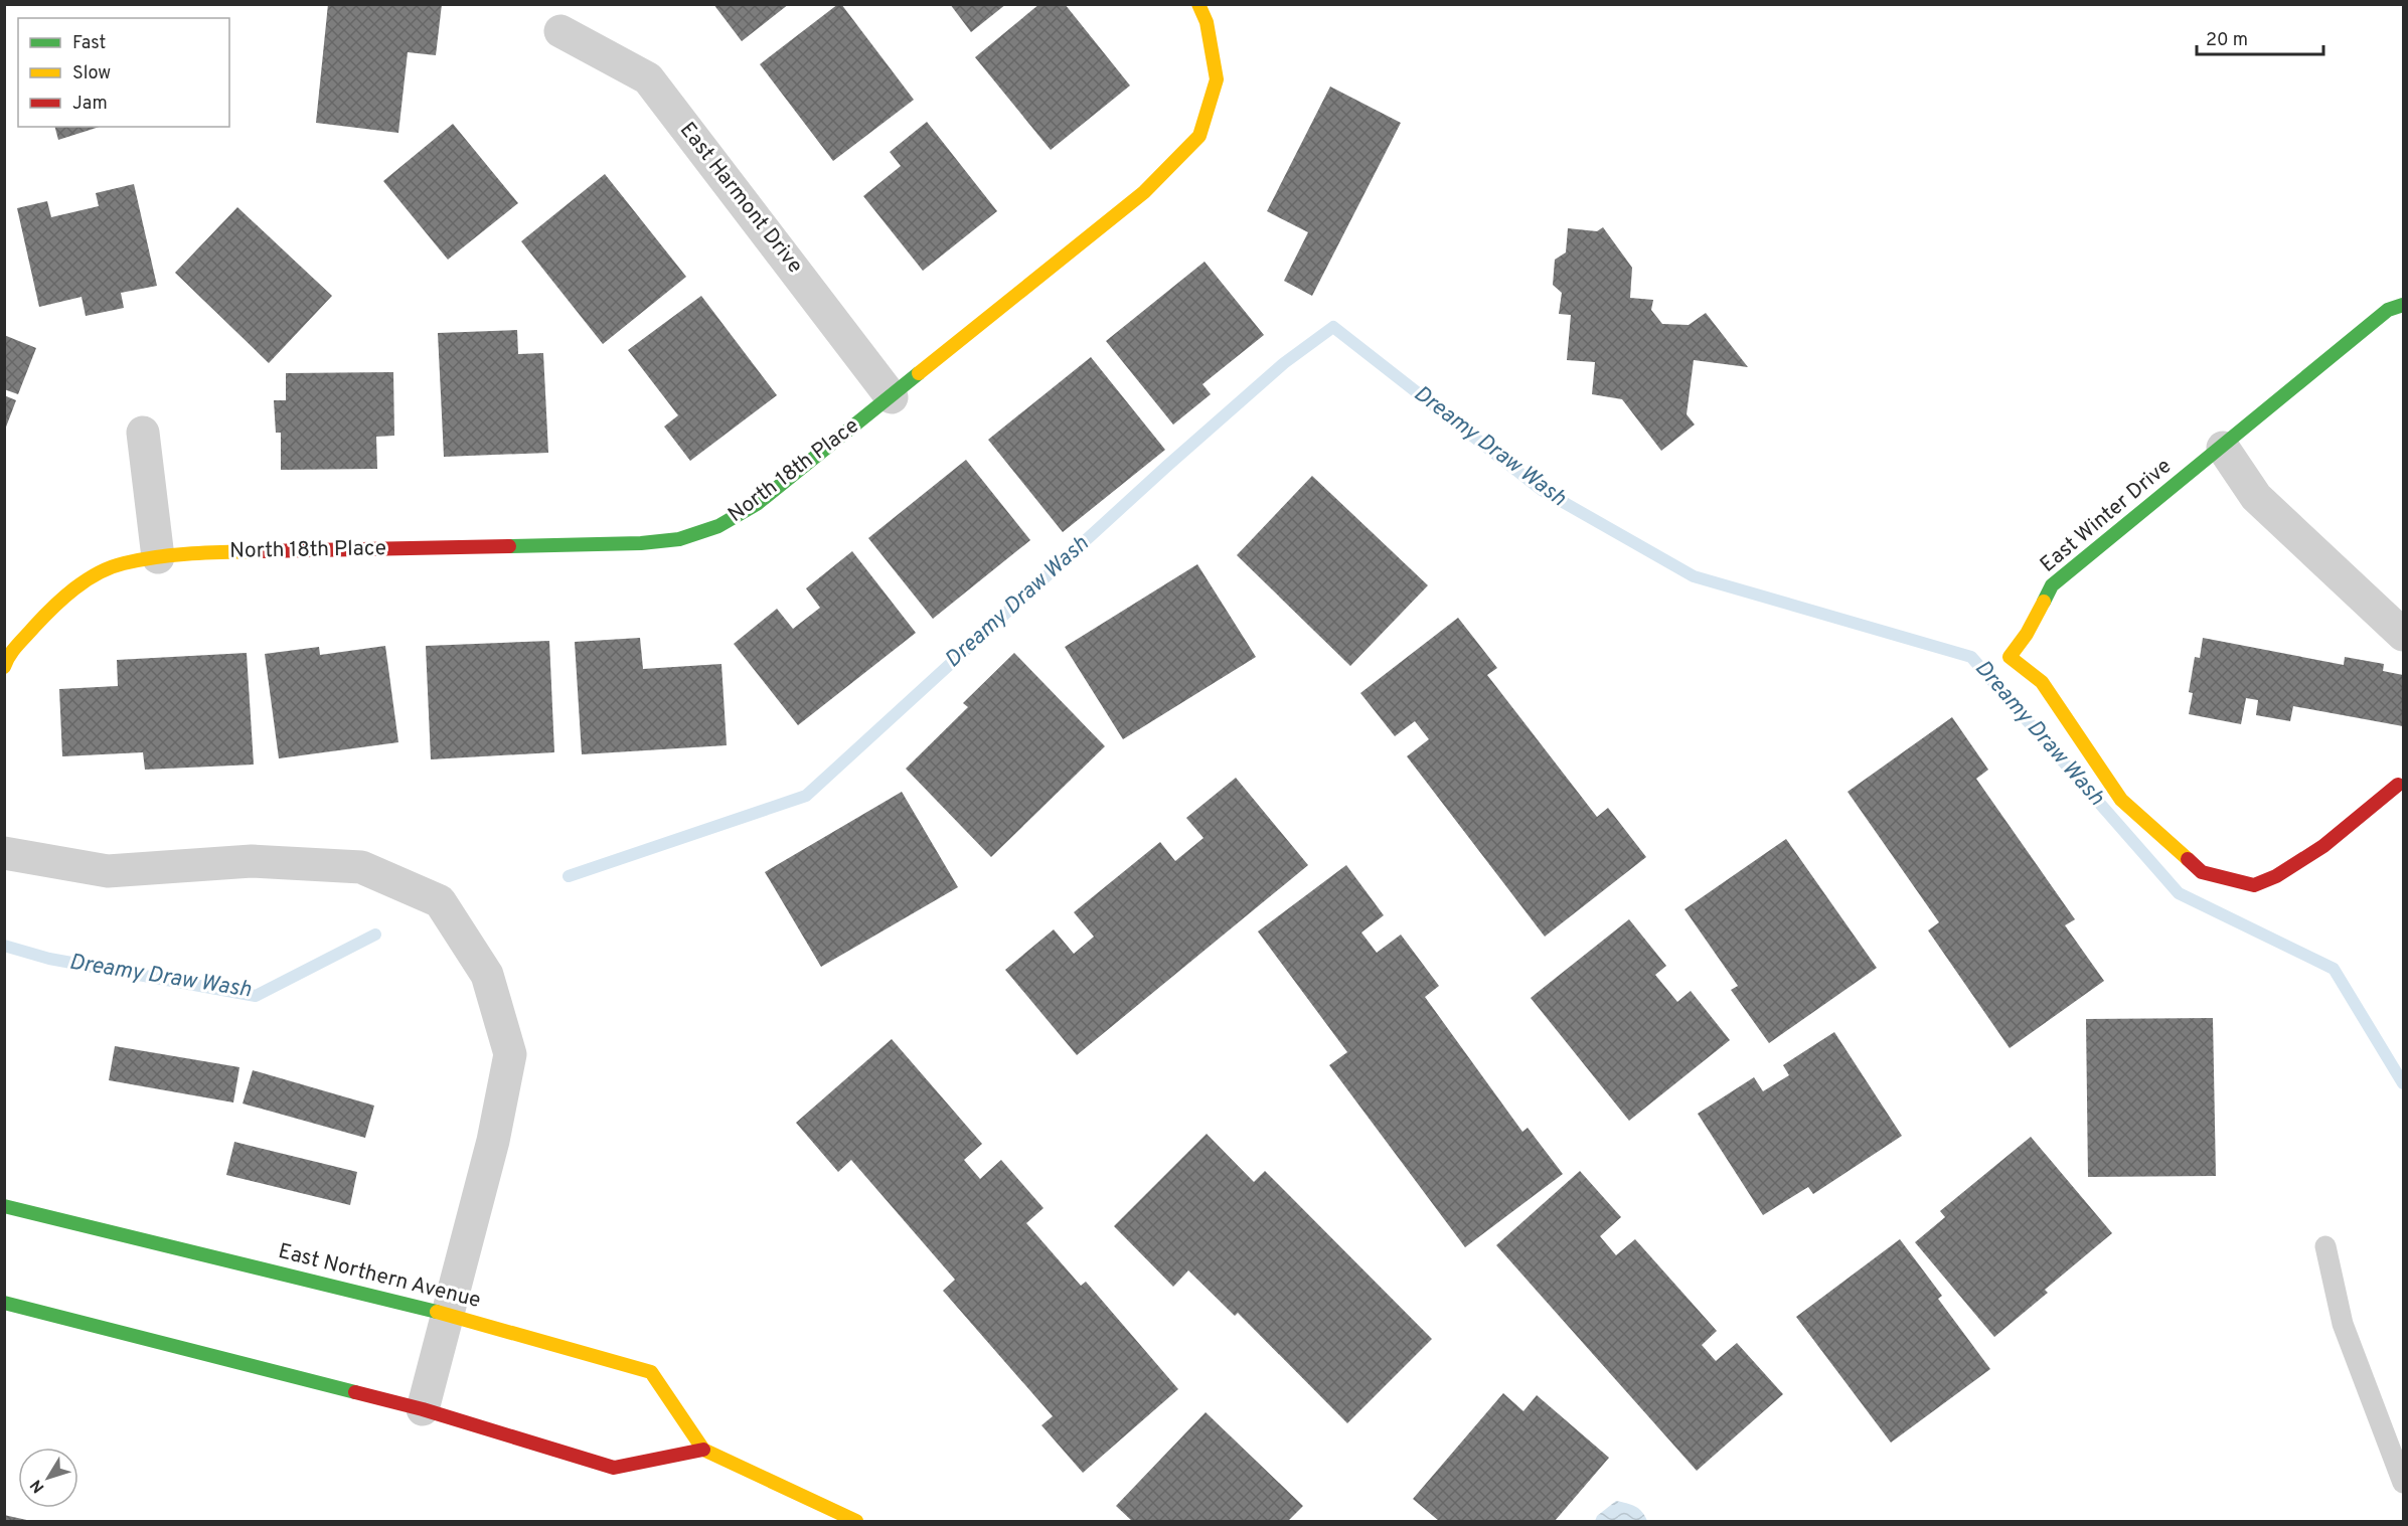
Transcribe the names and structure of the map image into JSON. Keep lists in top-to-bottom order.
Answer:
{
  "streets": {
    "street": [
      "East Harmont Drive",
      "North 18th Place",
      "East Winter Drive",
      "East Northern Avenue"
    ]
  },
  "crossings": [
    ["East Harmont Drive", "North 18th Place"]
  ],
  "water": ["Dreamy Draw Wash"],
  "legend": ["Fast", "Slow", "Jam"],
  "scale_bar": "20 m",
  "north": "bottom left"
}
